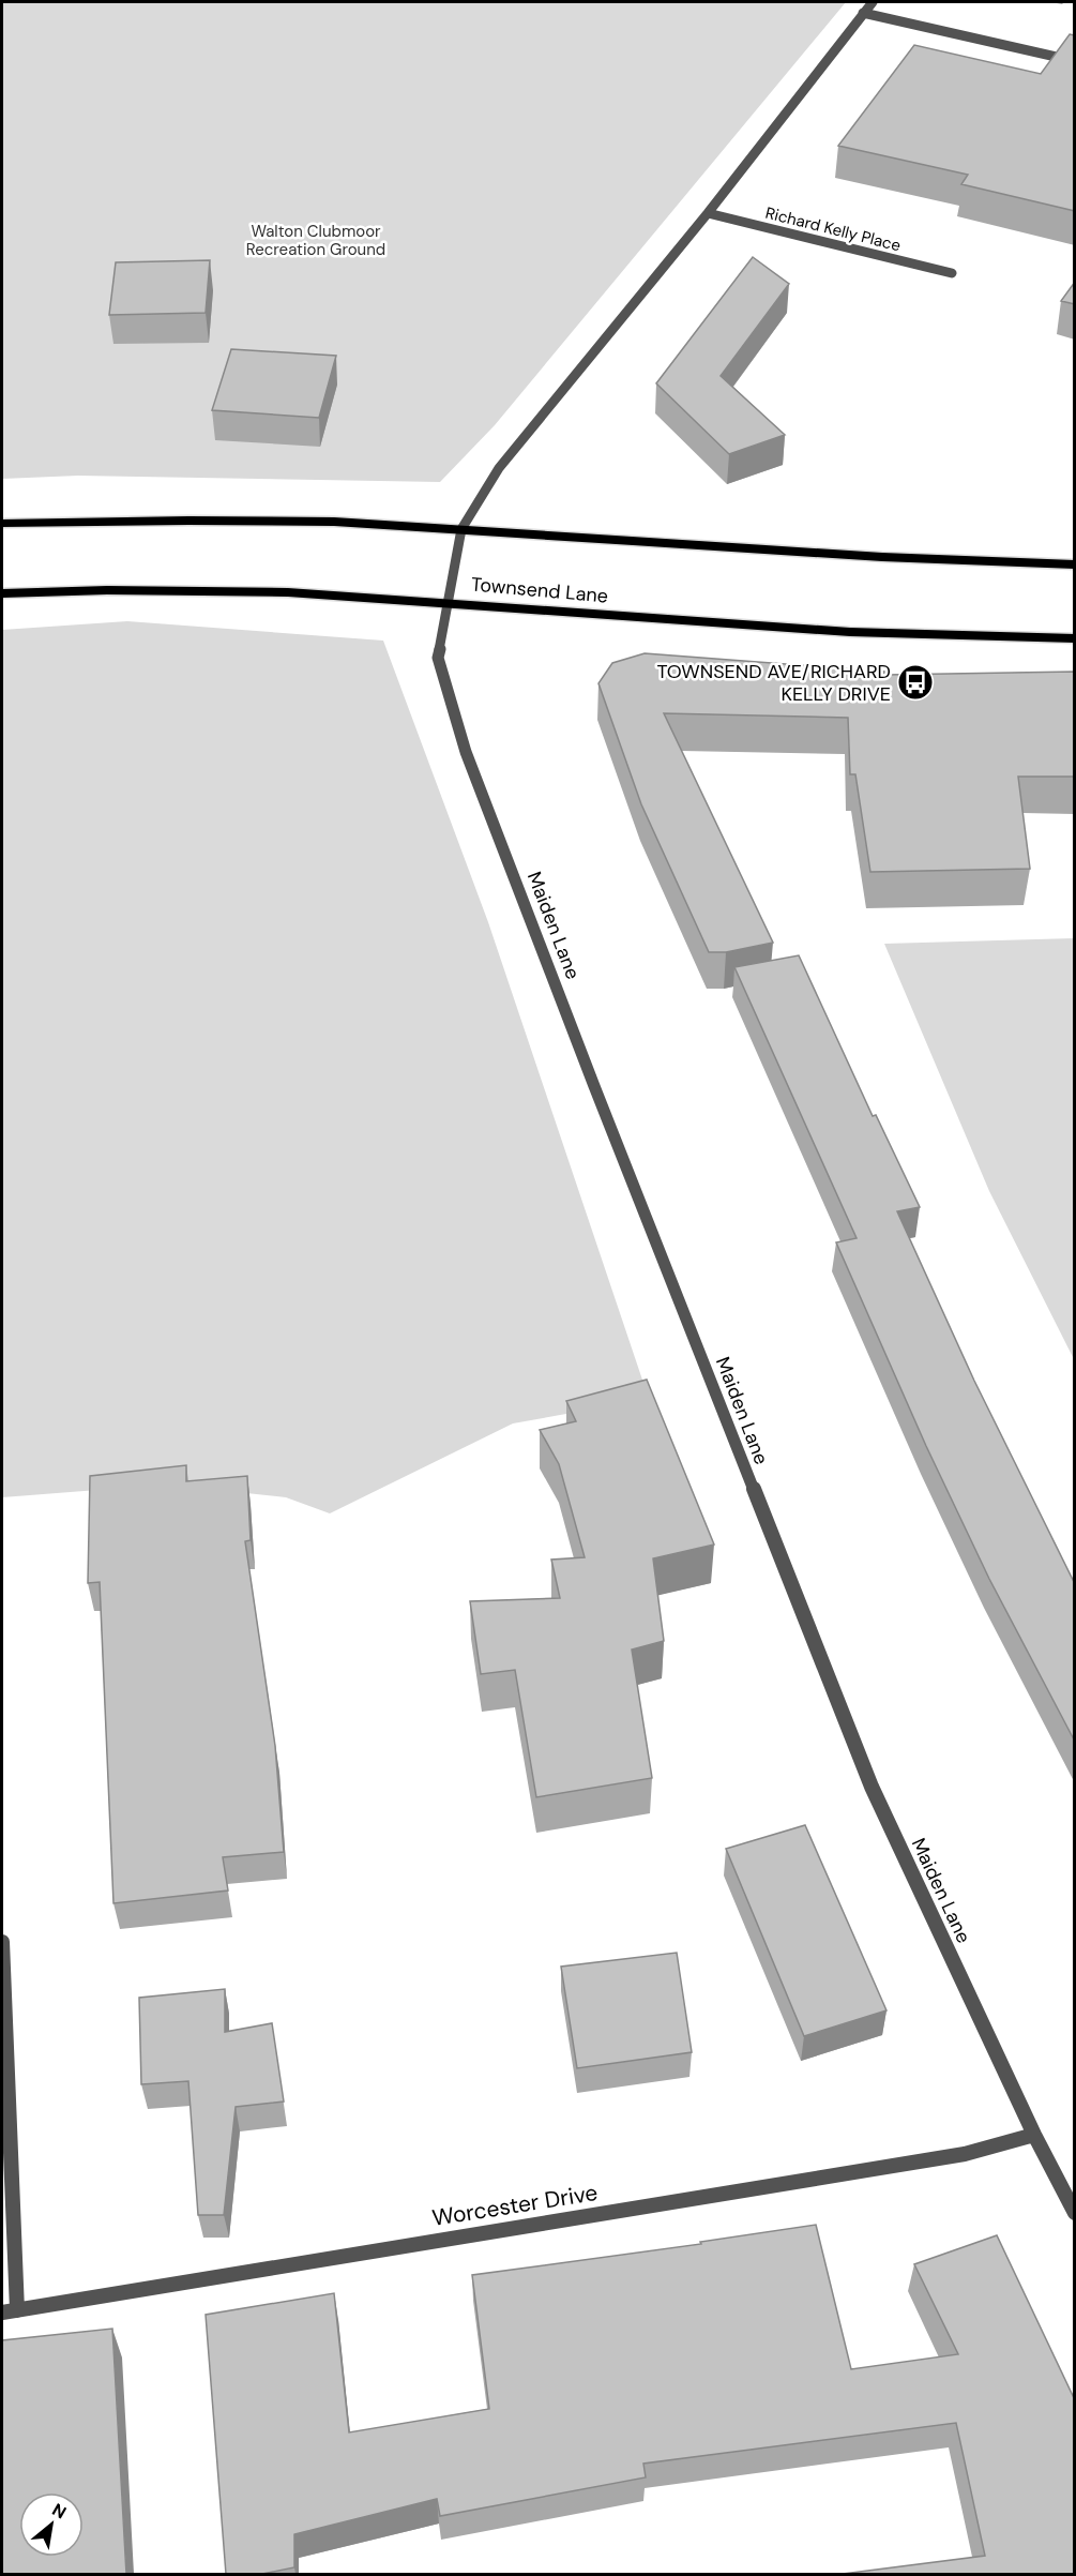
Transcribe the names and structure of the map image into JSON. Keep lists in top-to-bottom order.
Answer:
{
  "streets": {
    "main road": ["Townsend Lane"],
    "street": ["Richard Kelly Place", "Maiden Lane", "Worcester Drive"]
  },
  "crossings": [
    ["Townsend Lane", "Maiden Lane"],
    ["Maiden Lane", "Worcester Drive"]
  ],
  "parks": ["Walton Clubmoor Recreation Ground"],
  "places": {
    "bus stop": ["TOWNSEND AVE/RICHARD KELLY DRIVE"]
  },
  "north": "top right"
}
